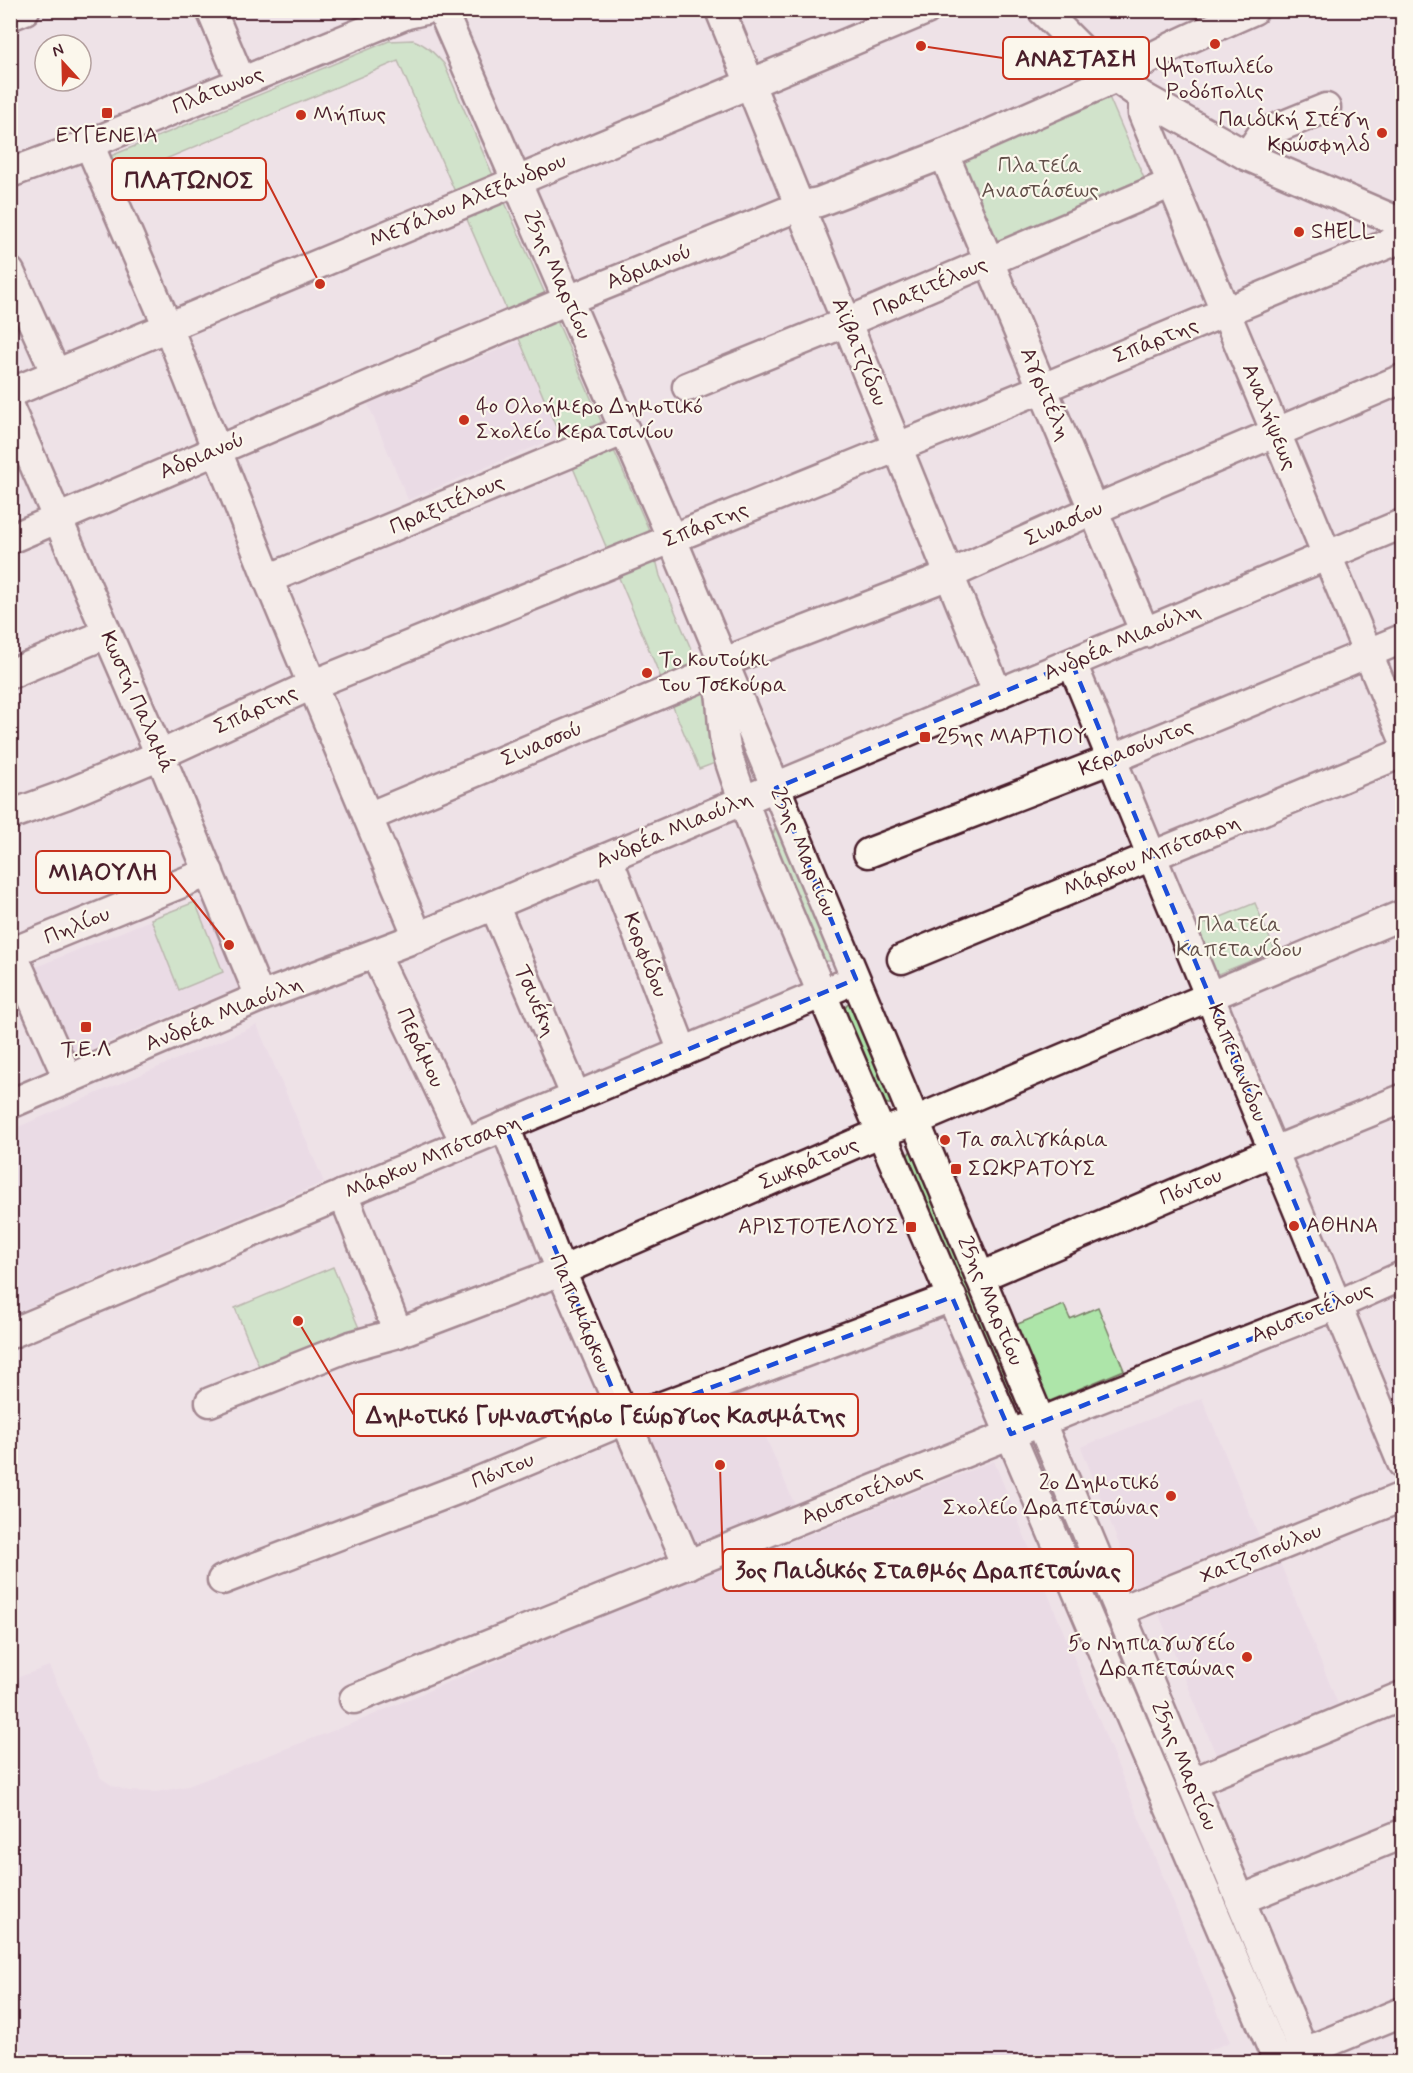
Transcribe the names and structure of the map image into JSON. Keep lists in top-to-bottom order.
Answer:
{
  "streets": {
    "street": [
      "Πλάτωνος",
      "Μεγάλου Αλεξάνδρου",
      "Αδριανού",
      "25ης Μαρτίου",
      "Πραξιτέλους",
      "Σπάρτης",
      "Αϊβατζίδου",
      "Αγριτέλη",
      "Αναλήψεως",
      "Σινασίου",
      "Ανδρέα Μιαούλη",
      "Κωστή Παλαμά",
      "Σινασσού",
      "Κερασούντος",
      "Μάρκου Μπότσαρη",
      "Πηλίου",
      "Κορφίδου",
      "Τσινέκη",
      "Περάμου",
      "Καπετανίδου",
      "Σωκράτους",
      "Πόντου",
      "Αριστοτέλους",
      "Παπαμάρκου",
      "Χατζοπούλου"
    ]
  },
  "crossings": [
    ["Μεγάλου Αλεξάνδρου", "25ης Μαρτίου"],
    ["Μεγάλου Αλεξάνδρου", "Αϊβατζίδου"],
    ["Αδριανού", "25ης Μαρτίου"],
    ["Αδριανού", "Αϊβατζίδου"],
    ["Αδριανού", "Αγριτέλη"],
    ["Αδριανού", "Κωστή Παλαμά"],
    ["25ης Μαρτίου", "Πραξιτέλους"],
    ["25ης Μαρτίου", "Σπάρτης"],
    ["25ης Μαρτίου", "Σινασίου"],
    ["25ης Μαρτίου", "Ανδρέα Μιαούλη"],
    ["25ης Μαρτίου", "Σινασσού"],
    ["25ης Μαρτίου", "Μάρκου Μπότσαρη"],
    ["25ης Μαρτίου", "Σωκράτους"],
    ["25ης Μαρτίου", "Πόντου"],
    ["25ης Μαρτίου", "Αριστοτέλους"],
    ["25ης Μαρτίου", "Χατζοπούλου"],
    ["Πραξιτέλους", "Αϊβατζίδου"],
    ["Πραξιτέλους", "Αγριτέλη"],
    ["Πραξιτέλους", "Αναλήψεως"],
    ["Σπάρτης", "Αϊβατζίδου"],
    ["Σπάρτης", "Αγριτέλη"],
    ["Σπάρτης", "Αναλήψεως"],
    ["Σπάρτης", "Κωστή Παλαμά"],
    ["Αϊβατζίδου", "Σινασίου"],
    ["Αϊβατζίδου", "Ανδρέα Μιαούλη"],
    ["Αγριτέλη", "Σινασίου"],
    ["Αγριτέλη", "Ανδρέα Μιαούλη"],
    ["Αναλήψεως", "Σινασίου"],
    ["Αναλήψεως", "Ανδρέα Μιαούλη"],
    ["Αναλήψεως", "Κερασούντος"],
    ["Σινασίου", "Σινασσού"],
    ["Ανδρέα Μιαούλη", "Κωστή Παλαμά"],
    ["Ανδρέα Μιαούλη", "Κορφίδου"],
    ["Ανδρέα Μιαούλη", "Τσινέκη"],
    ["Ανδρέα Μιαούλη", "Περάμου"],
    ["Ανδρέα Μιαούλη", "Καπετανίδου"],
    ["Κωστή Παλαμά", "Πηλίου"],
    ["Κερασούντος", "Καπετανίδου"],
    ["Μάρκου Μπότσαρη", "Κορφίδου"],
    ["Μάρκου Μπότσαρη", "Τσινέκη"],
    ["Μάρκου Μπότσαρη", "Περάμου"],
    ["Μάρκου Μπότσαρη", "Καπετανίδου"],
    ["Μάρκου Μπότσαρη", "Παπαμάρκου"],
    ["Καπετανίδου", "Σωκράτους"],
    ["Καπετανίδου", "Πόντου"],
    ["Καπετανίδου", "Αριστοτέλους"],
    ["Σωκράτους", "Παπαμάρκου"],
    ["Πόντου", "Παπαμάρκου"],
    ["Αριστοτέλους", "Παπαμάρκου"]
  ],
  "parks": ["Πλατεία Αναστάσεως", "Πλατεία Καπετανίδου"],
  "places": {
    "other": [
      "Ψητοπωλείο Ροδόπολις",
      "ΑΝΑΣΤΑΣΗ",
      "Μήπως",
      "Παιδική Στέγη Κρώσφηλδ",
      "SHELL",
      "ΠΛΑΤΩΝΟΣ",
      "4o Ολοήμερο Δημοτικό Σχολείο Κερατσινίου",
      "Το κουτούκι του Τσεκούρα",
      "ΜΙΑΟΥΛΗ",
      "Τα σαλιγκάρια",
      "ΑΘΗΝΑ",
      "Δημοτικό Γυμναστήριο Γεώργιος Κασιμάτης",
      "3ος Παιδικός Σταθμός Δραπετσώνας",
      "2ο Δημοτικό Σχολείο Δραπετσώνας",
      "5ο Νηπιαγωγείο Δραπετσώνας"
    ],
    "transit": [
      "ΕΥΓΕΝΕΙΑ",
      "25ης ΜΑΡΤΙΟΥ",
      "Τ.Ε.Λ",
      "ΣΩΚΡΑΤΟΥΣ",
      "ΑΡΙΣΤΟΤΕΛΟΥΣ"
    ]
  },
  "north": "top"
}
